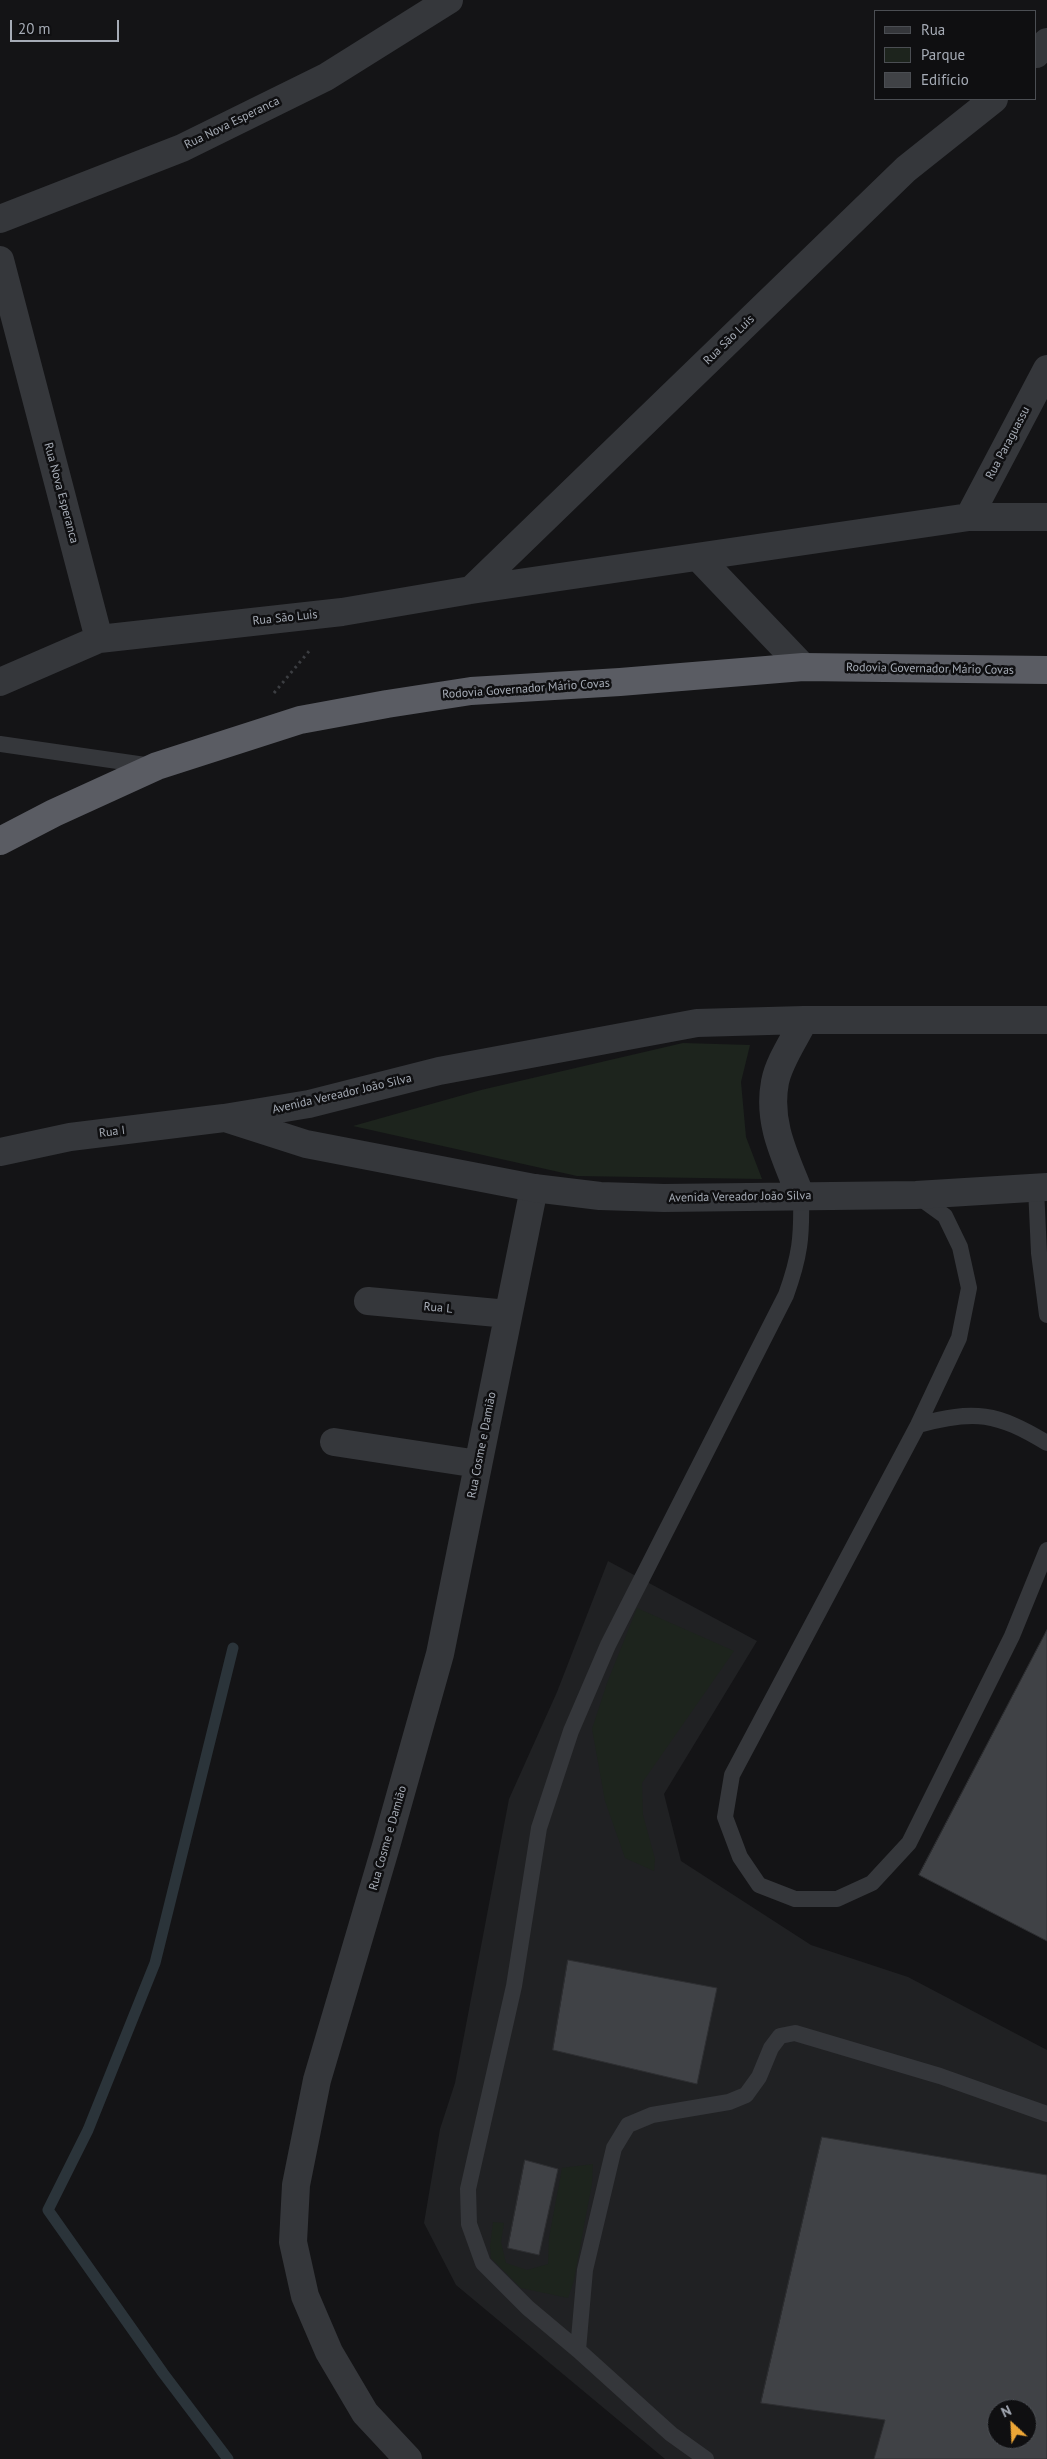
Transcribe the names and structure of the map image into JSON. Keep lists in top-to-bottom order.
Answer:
{
  "streets": {
    "highway": ["Rodovia Governador Mário Covas"],
    "street": [
      "Rua Nova Esperanca",
      "Rua São Luis",
      "Rua Paraguassu",
      "Avenida Vereador João Silva",
      "Rua I",
      "Rua L",
      "Rua Cosme e Damião"
    ]
  },
  "crossings": [
    ["Rua Nova Esperanca", "Rua São Luis"],
    ["Rua São Luis", "Rua Paraguassu"],
    ["Avenida Vereador João Silva", "Rua I"],
    ["Avenida Vereador João Silva", "Rua Cosme e Damião"],
    ["Rua L", "Rua Cosme e Damião"]
  ],
  "legend": ["Rua", "Parque", "Edifício"],
  "scale_bar": "20 m",
  "north": "top left"
}
